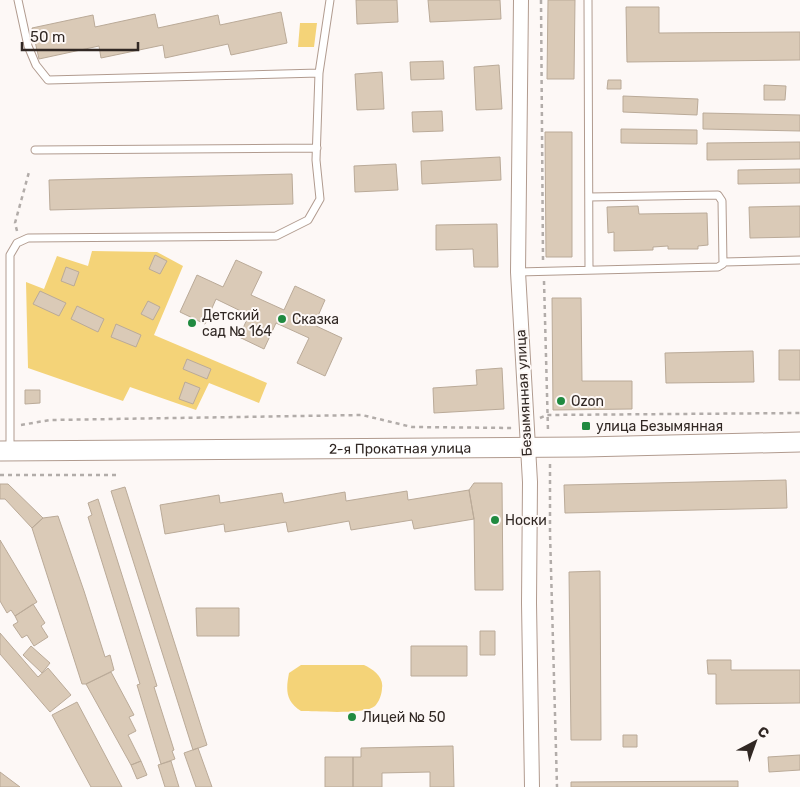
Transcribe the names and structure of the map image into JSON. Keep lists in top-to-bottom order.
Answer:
{
  "streets": {
    "street": ["Безымянная улица", "2-я Прокатная улица"]
  },
  "crossings": [
    ["Безымянная улица", "2-я Прокатная улица"]
  ],
  "places": {
    "other": [
      "Сказка",
      "Детский сад № 164",
      "Ozon",
      "Носки",
      "Лицей № 50"
    ],
    "transit": ["улица Безымянная"]
  },
  "scale_bar": "50 m",
  "north": "top right"
}
